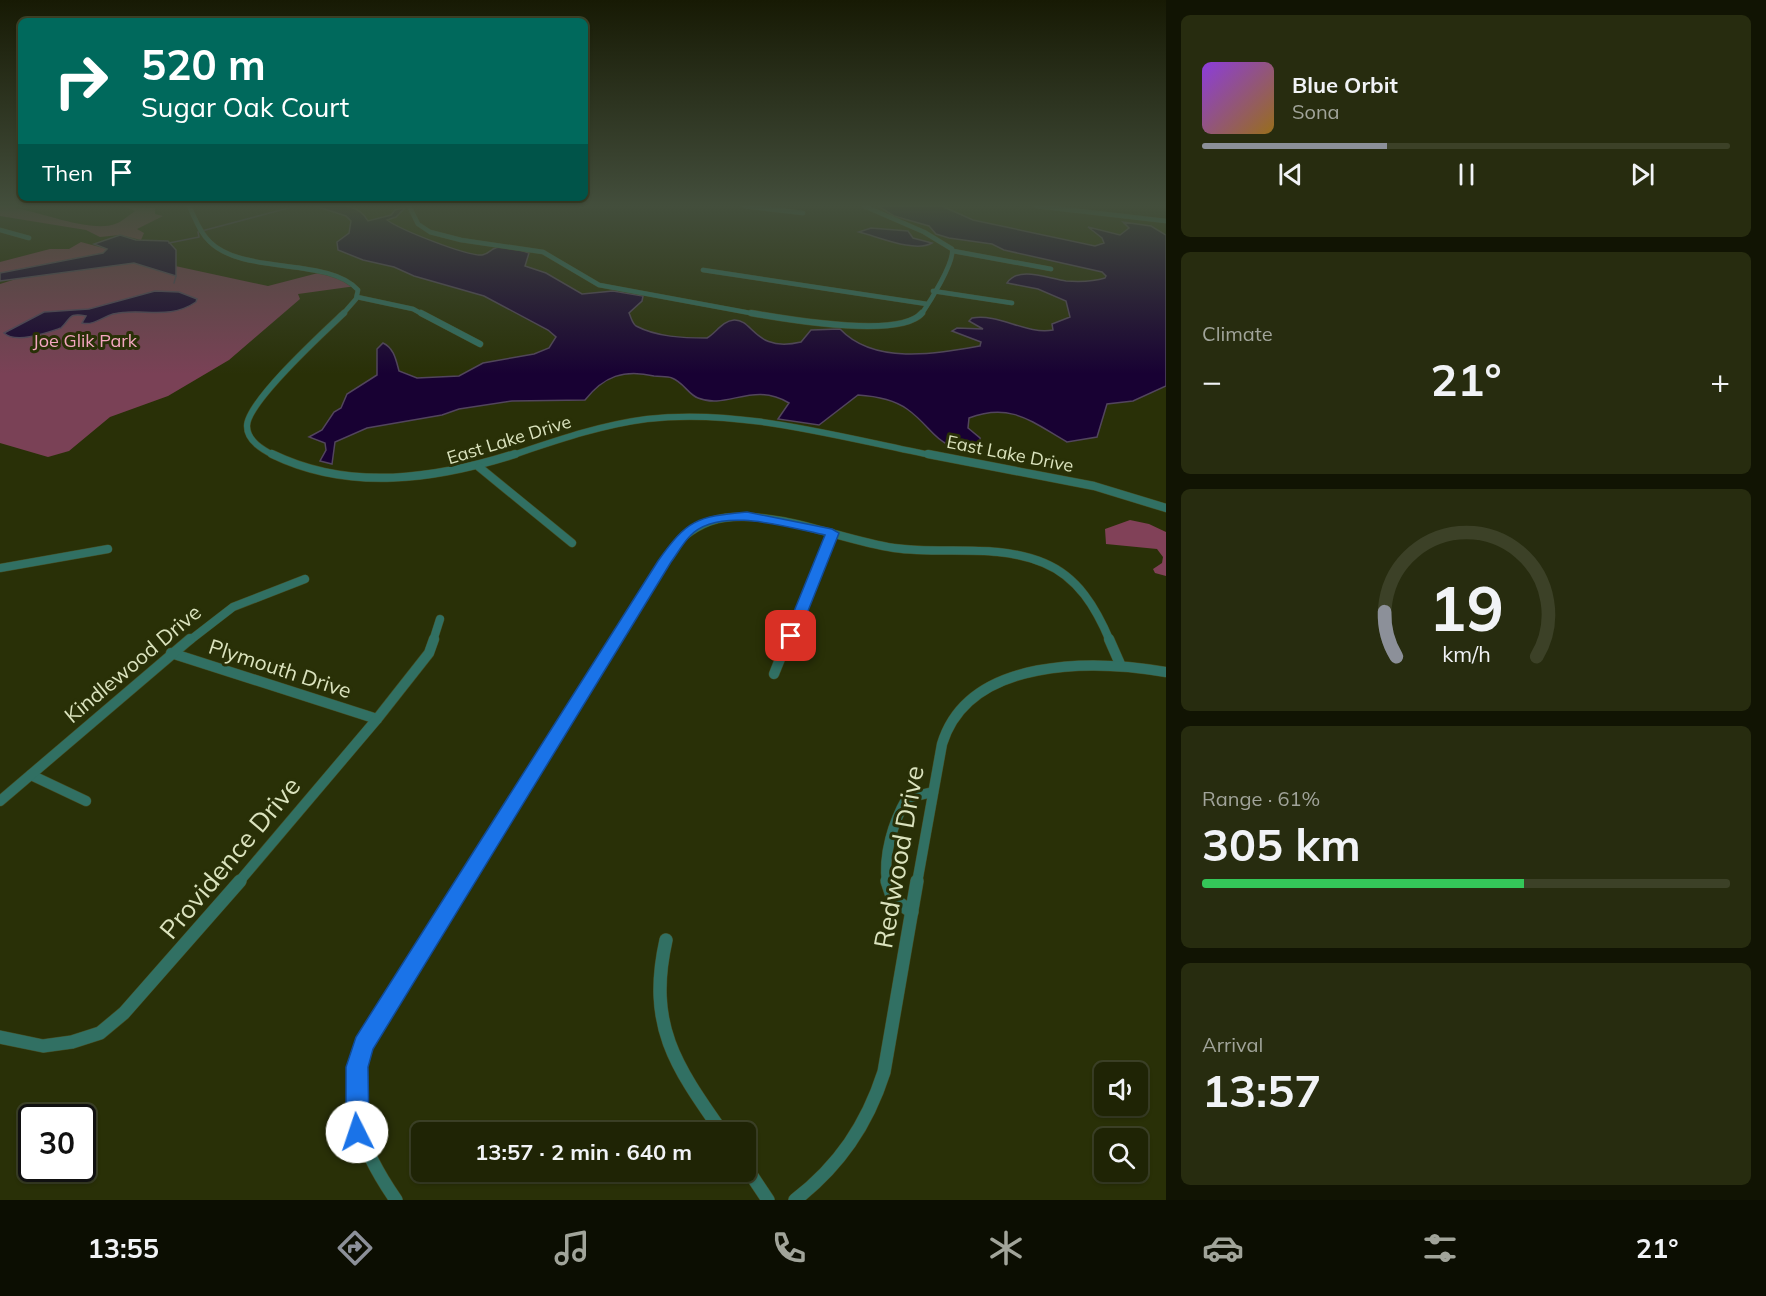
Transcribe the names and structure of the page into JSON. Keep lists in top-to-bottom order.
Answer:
{
  "streets": {
    "street": [
      "East Lake Drive",
      "Kindlewood Drive",
      "Plymouth Drive",
      "Redwood Drive",
      "Providence Drive"
    ]
  },
  "crossings": [
    ["Kindlewood Drive", "Plymouth Drive"],
    ["Plymouth Drive", "Providence Drive"]
  ],
  "parks": ["Joe Glik Park"],
  "page": {
    "turn": ["520 m", "Sugar Oak Court"],
    "song": ["Blue Orbit", "Sona"],
    "then": "Then",
    "tile": [
      "Climate",
      ["Range · 61%", "305 km"],
      ["Arrival", "13:57"]
    ],
    "heat": ["−", "21°", "+"],
    "limit": "30",
    "trip": "13:57 · 2 min · 640 m",
    "tabs": ["13:55", "21°"],
    "gauge": ["19", "km/h"]
  }
}
